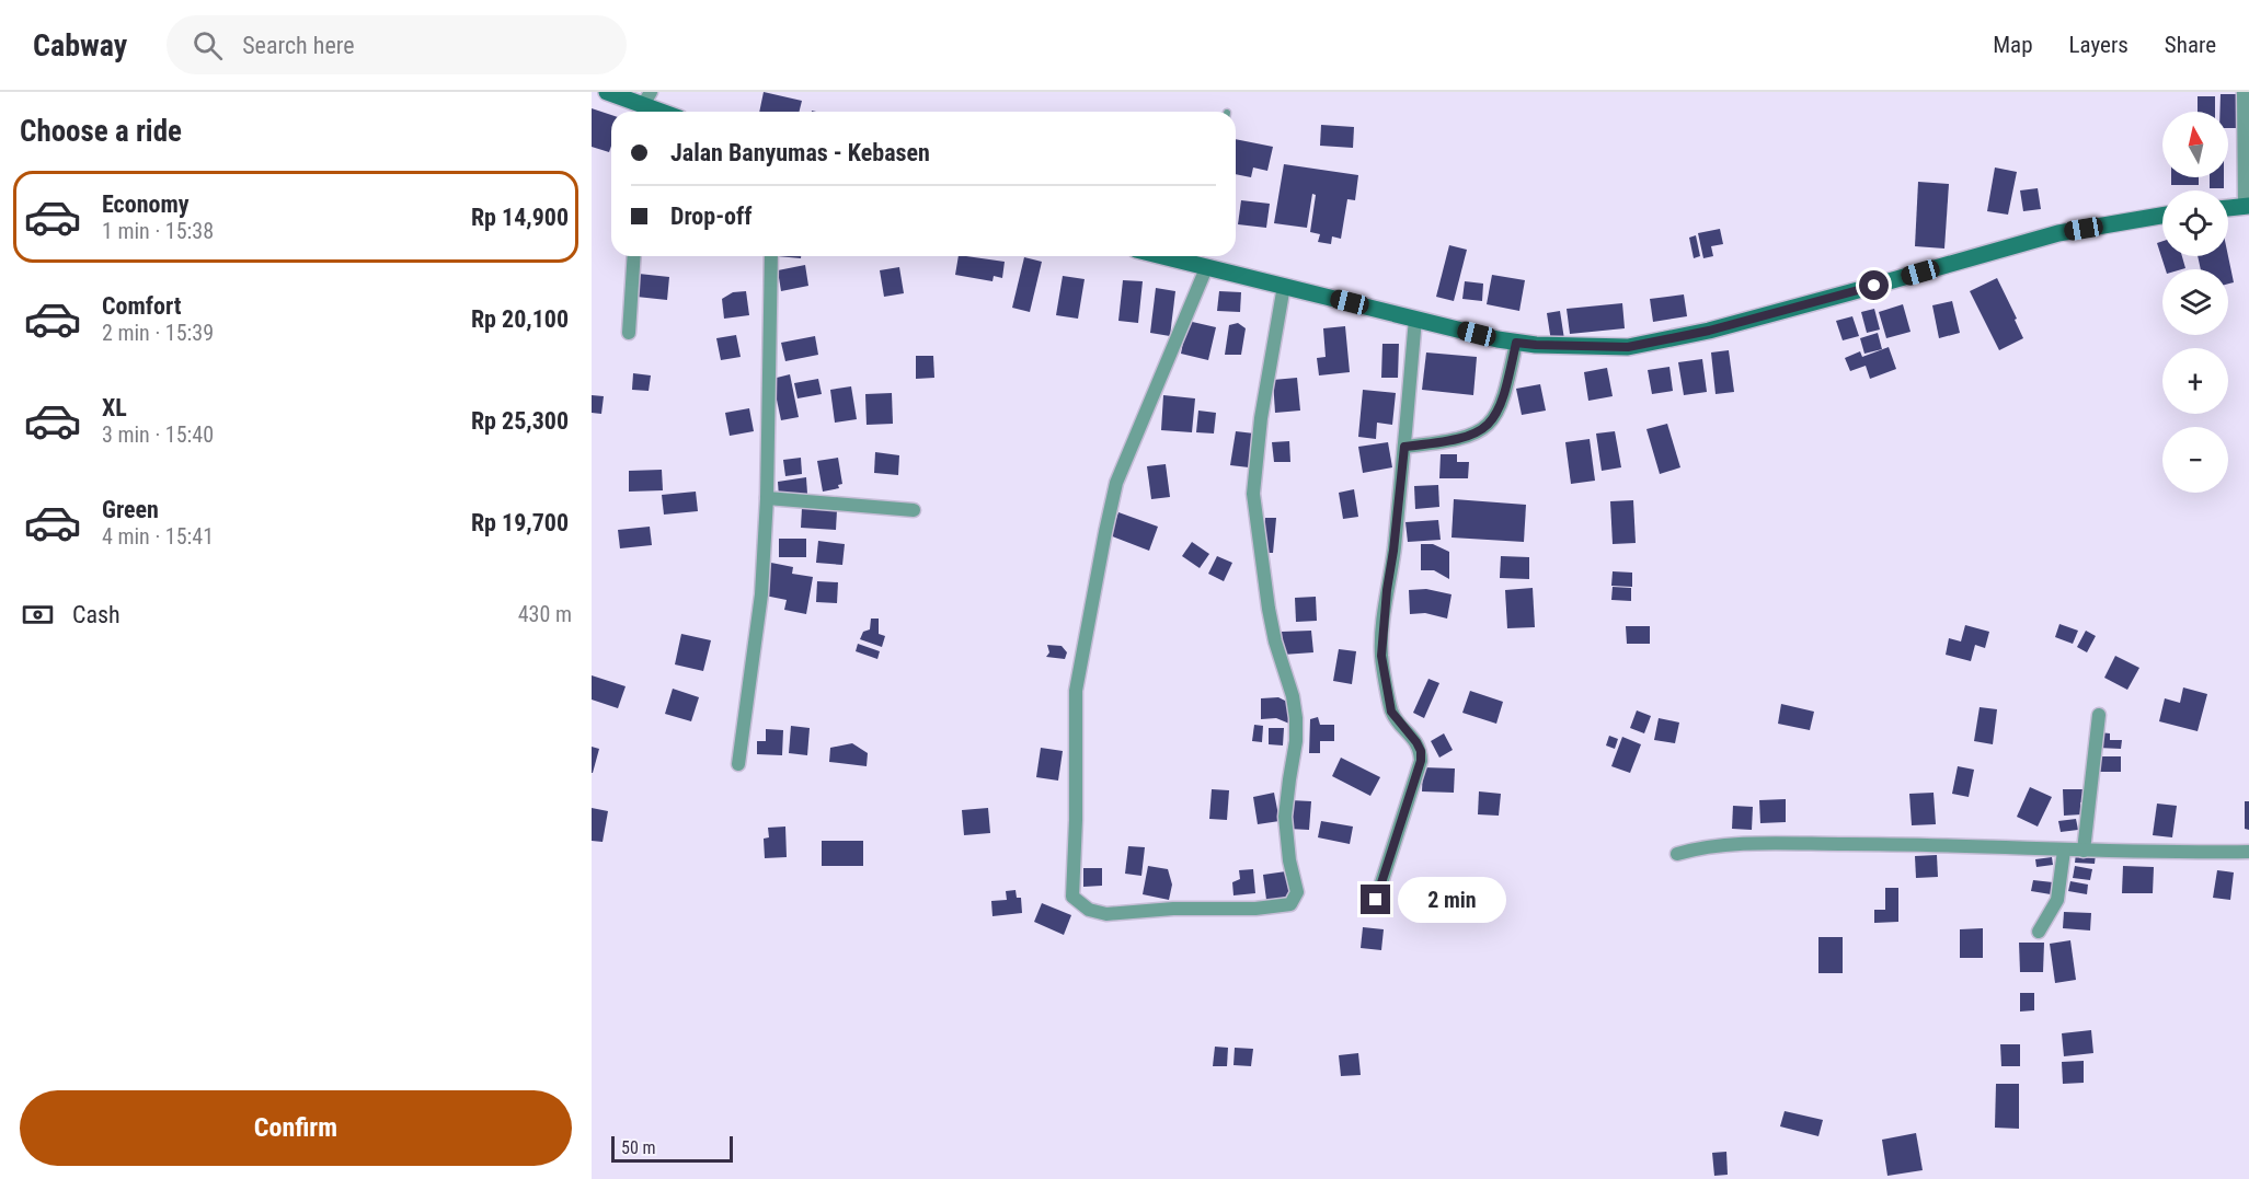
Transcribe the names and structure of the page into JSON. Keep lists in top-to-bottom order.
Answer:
{
  "scale_bar": "50 m",
  "north": "top",
  "page": {
    "header": "Cabway",
    "search": "Search here",
    "nav": ["Map", "Layers", "Share"],
    "heading": "Choose a ride",
    "map_buttons": ["+", "−"],
    "banner": ["Jalan Banyumas - Kebasen", "Drop-off"],
    "list": [
      {
        "name": "Economy",
        "note": "1 min · 15:38",
        "value": "Rp 14,900"
      },
      {
        "name": "Comfort",
        "note": "2 min · 15:39",
        "value": "Rp 20,100"
      },
      {
        "name": "XL",
        "note": "3 min · 15:40",
        "value": "Rp 25,300"
      },
      {
        "name": "Green",
        "note": "4 min · 15:41",
        "value": "Rp 19,700"
      }
    ],
    "pay": ["Cash", "430 m"],
    "bubble": "2 min",
    "buttons": "Confirm",
    "scale": "50 m"
  }
}
